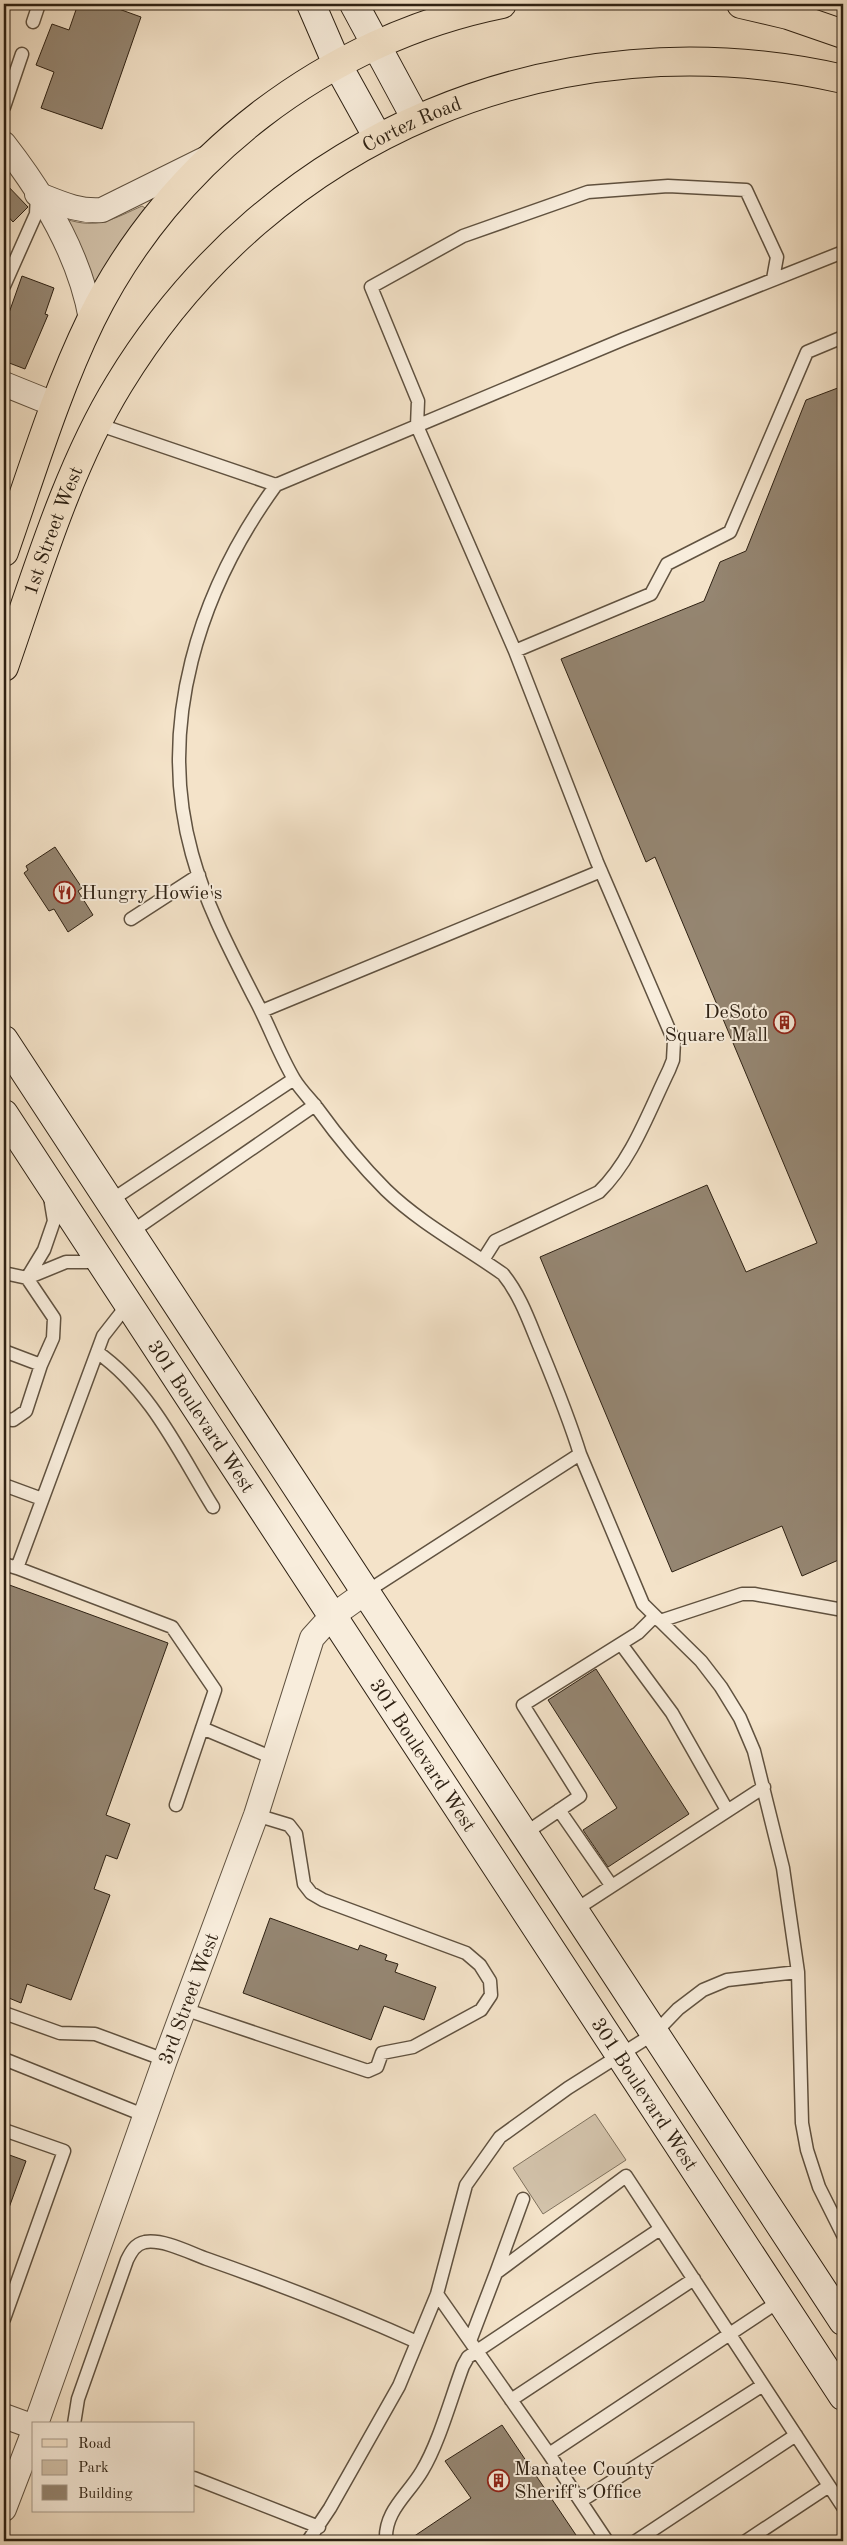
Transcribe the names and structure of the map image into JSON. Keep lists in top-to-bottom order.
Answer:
{
  "streets": {
    "main road": ["Cortez Road", "1st Street West", "301 Boulevard West"],
    "street": ["3rd Street West"]
  },
  "crossings": [
    ["Cortez Road", "1st Street West"],
    ["301 Boulevard West", "3rd Street West"]
  ],
  "places": {
    "restaurant": ["Hungry Howie's"],
    "building": ["DeSoto Square Mall", "Manatee County Sheriff's Office"]
  },
  "legend": ["Road", "Park", "Building"]
}
